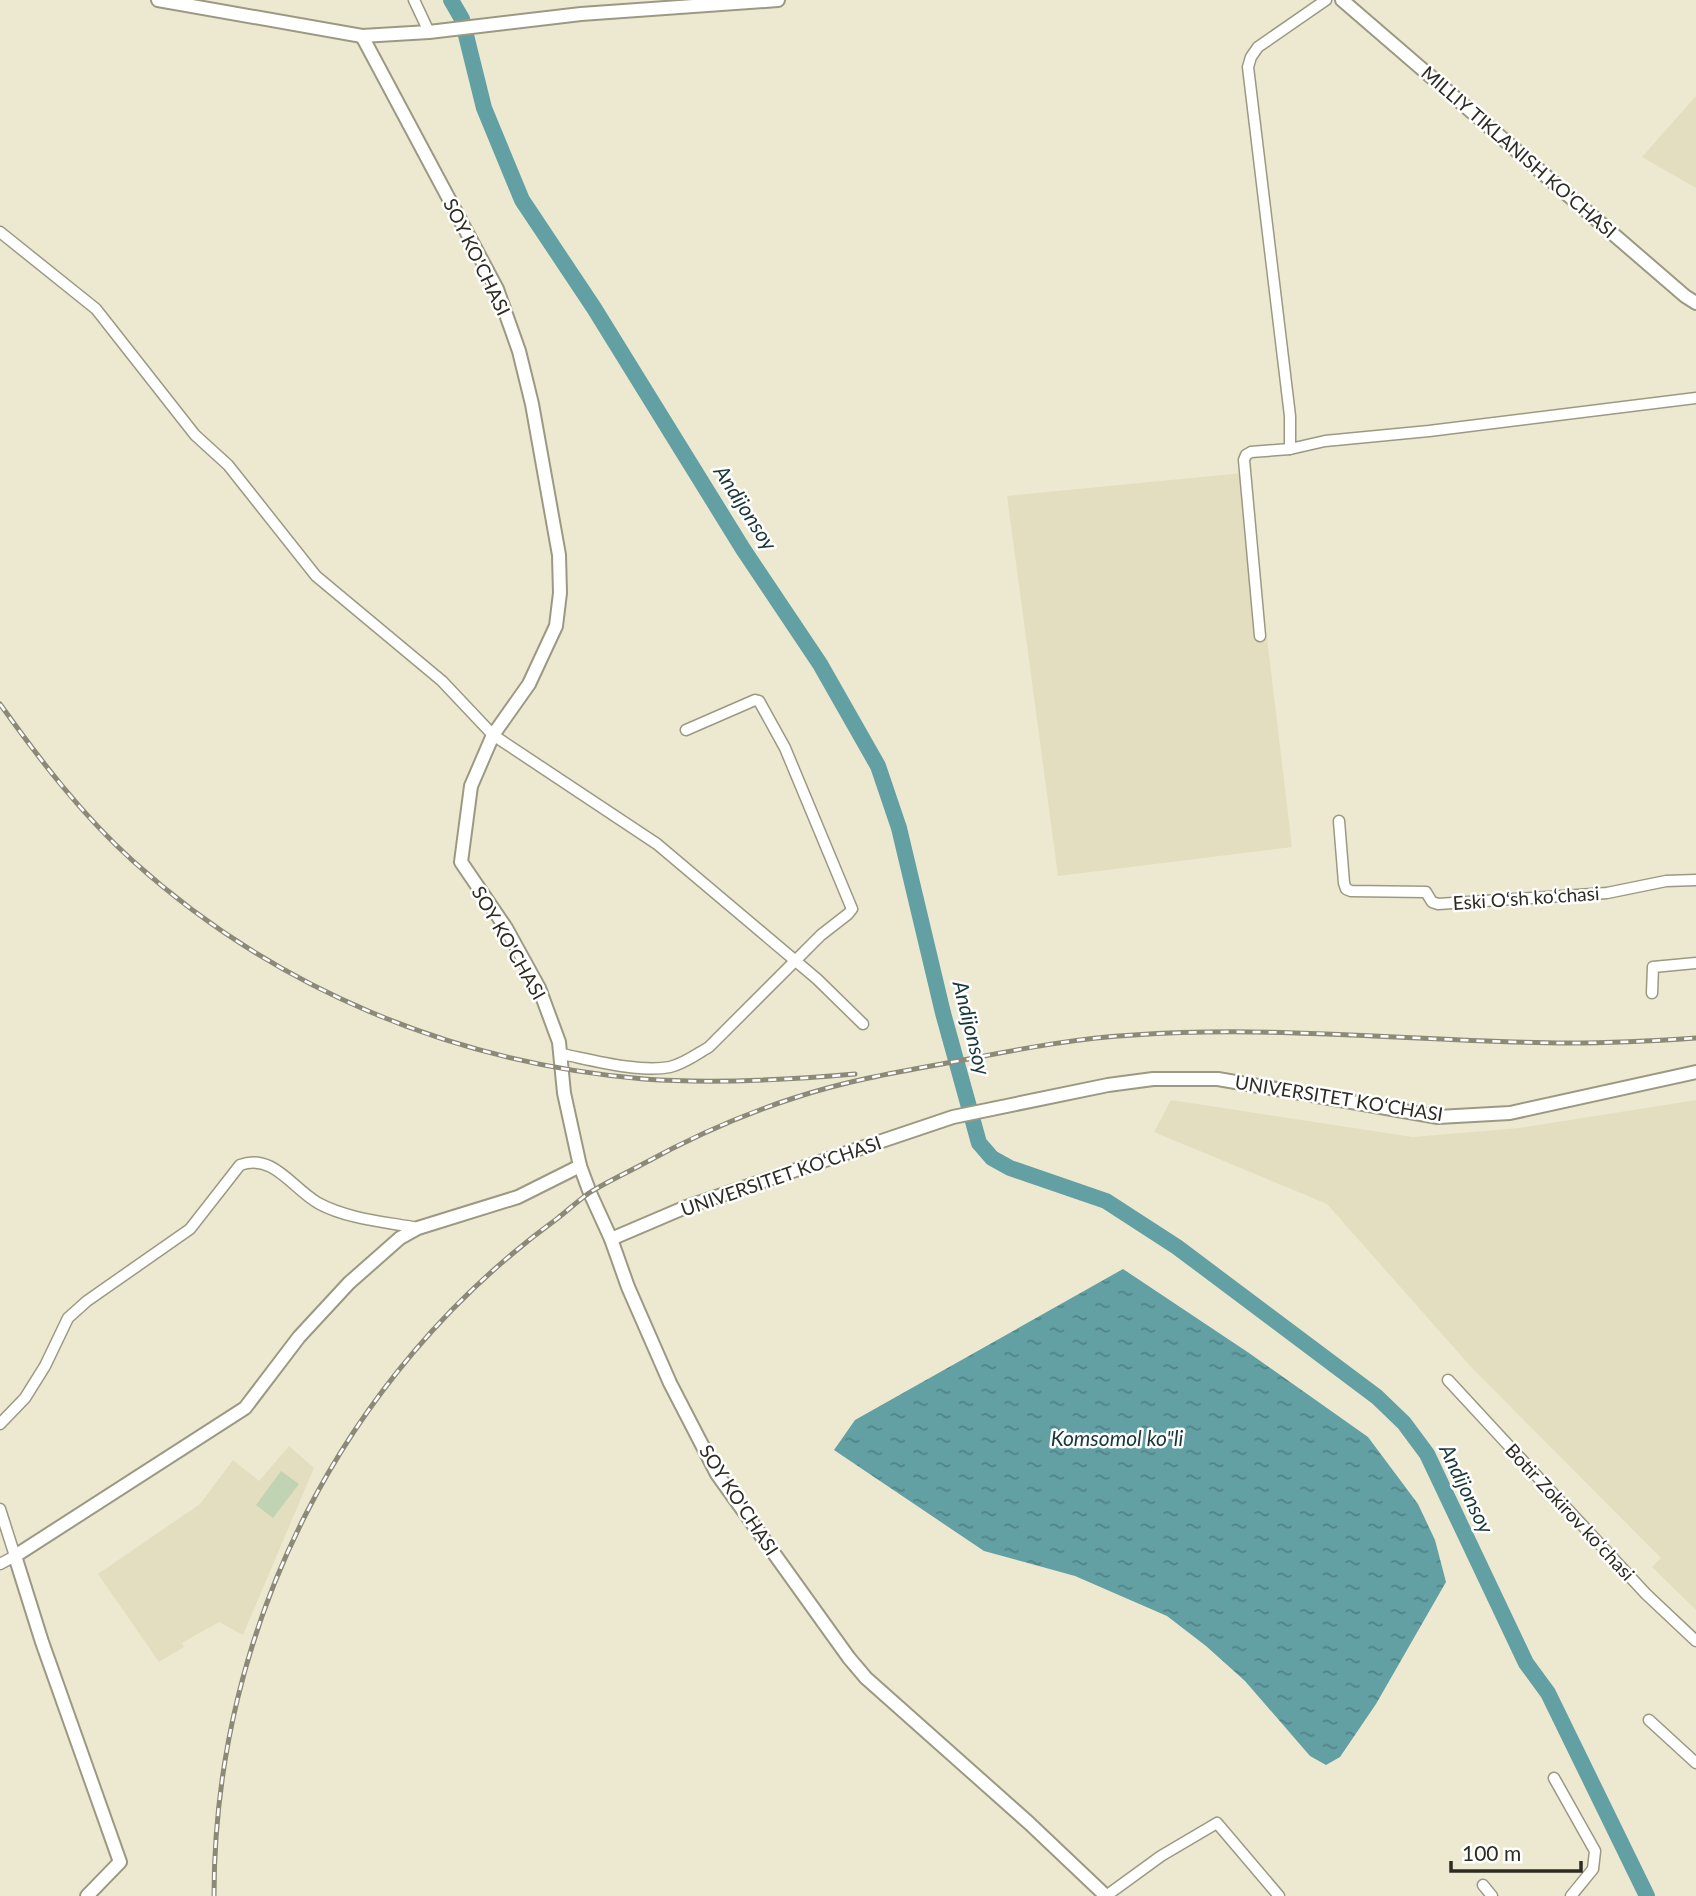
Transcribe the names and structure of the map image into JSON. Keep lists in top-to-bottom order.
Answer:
{
  "streets": {
    "main road": ["MILLIY TIKLANISH KO'CHASI", "SOY KO'CHASI", "UNIVERSITET KО‘CHASI"],
    "street": ["Eski Oʻsh koʻchasi", "Botir Zokirov koʻchasi"]
  },
  "crossings": [
    ["SOY KO'CHASI", "UNIVERSITET KО‘CHASI"]
  ],
  "water": ["Andijonsoy", "Komsomol ko\"li"],
  "scale_bar": "100 m"
}
